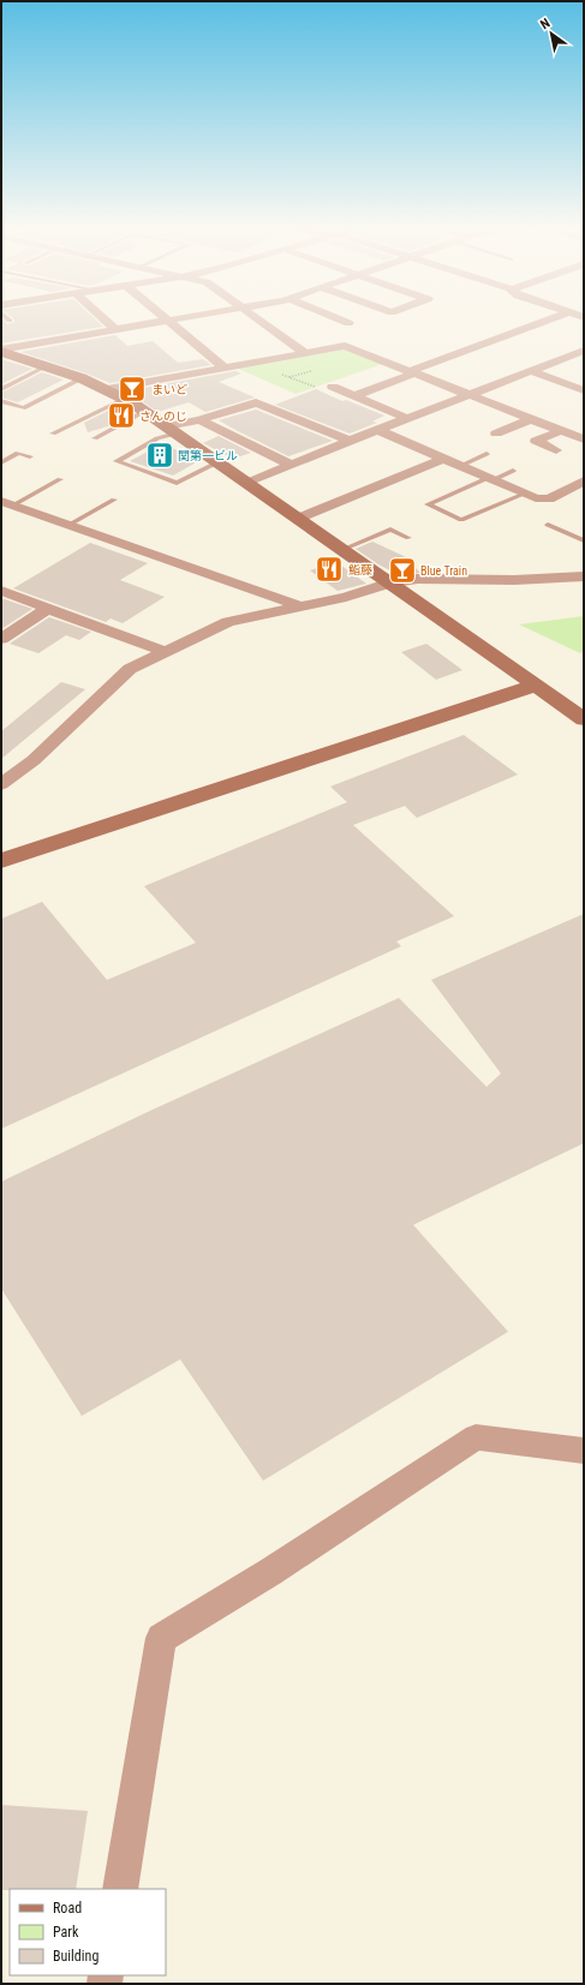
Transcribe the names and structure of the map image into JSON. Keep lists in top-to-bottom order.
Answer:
{
  "places": {
    "bar": ["まいど", "Blue Train"],
    "restaurant": ["さんのじ", "鮨藤"],
    "building": ["関第一ビル"]
  },
  "legend": ["Road", "Park", "Building"],
  "north": "top left"
}
